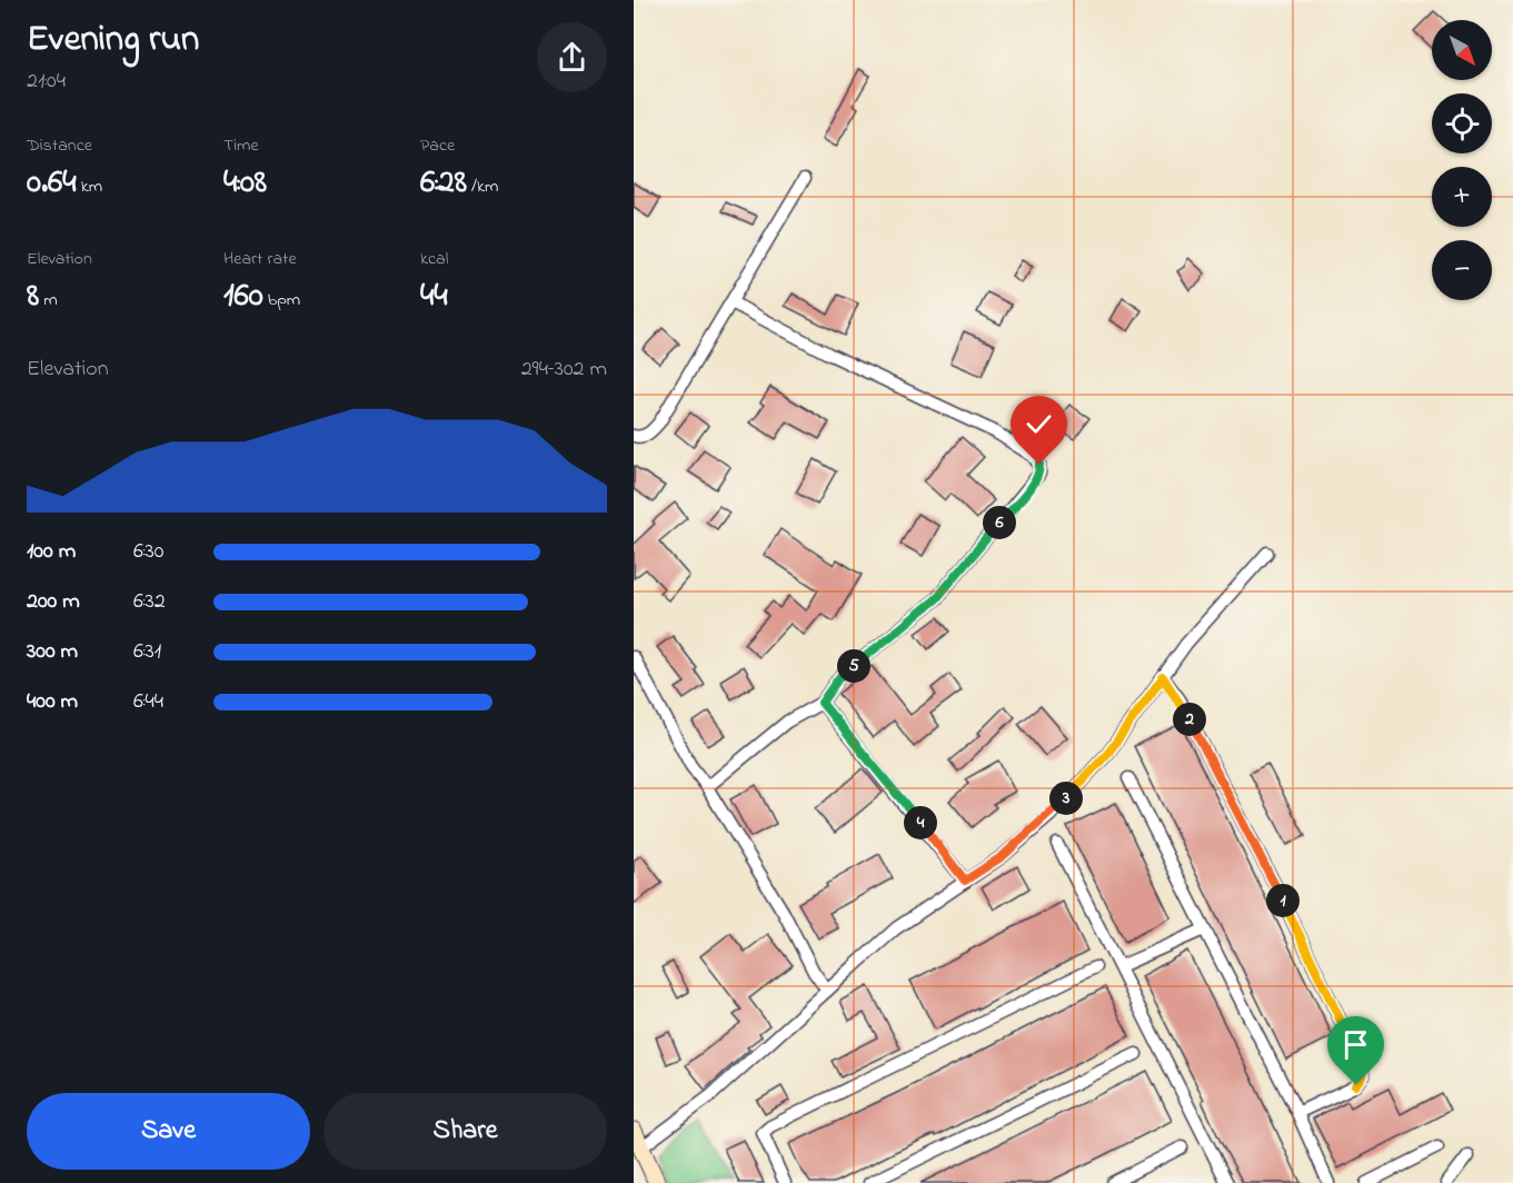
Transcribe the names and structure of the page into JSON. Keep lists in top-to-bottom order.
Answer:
{
  "north": "bottom right",
  "page": {
    "heading": ["Evening run", "21:04"],
    "map_buttons": ["+", "−"],
    "stats": [
      ["Distance", "0.64 km"],
      ["Time", "4:08"],
      ["Pace", "6:28 /km"],
      ["Elevation", "8 m"],
      ["Heart rate", "160 bpm"],
      ["kcal", "44"]
    ],
    "chart": ["Elevation", "294–302 m"],
    "pins": [
      "6",
      "5",
      "2",
      "3",
      "4",
      "1"
    ],
    "list": [
      {
        "name": "100 m",
        "note": "6:30"
      },
      {
        "name": "200 m",
        "note": "6:32"
      },
      {
        "name": "300 m",
        "note": "6:31"
      },
      {
        "name": "400 m",
        "note": "6:44"
      }
    ],
    "buttons": ["Save", "Share"]
  }
}
